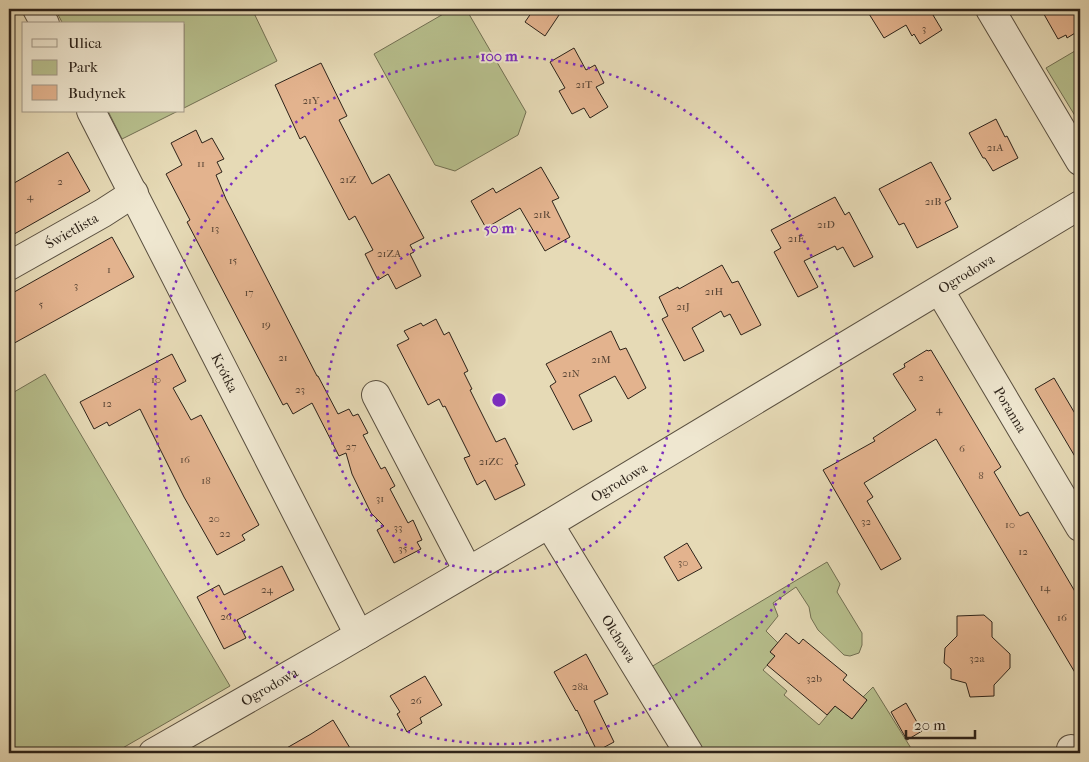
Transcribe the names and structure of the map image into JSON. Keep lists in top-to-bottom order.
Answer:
{
  "streets": {
    "street": [
      "Świetlista",
      "Ogrodowa",
      "Krótka",
      "Poranna",
      "Olchowa"
    ]
  },
  "crossings": [
    ["Świetlista", "Krótka"],
    ["Ogrodowa", "Krótka"],
    ["Ogrodowa", "Poranna"],
    ["Ogrodowa", "Olchowa"]
  ],
  "house_numbers": [
    "3",
    "21T",
    "21Y",
    "21A",
    "11",
    "21Z",
    "2",
    "4",
    "21B",
    "21R",
    "21D",
    "13",
    "21E",
    "21ZA",
    "15",
    "1",
    "3",
    "21H",
    "17",
    "5",
    "21J",
    "19",
    "21",
    "21M",
    "21N",
    "2",
    "10",
    "23",
    "12",
    "4",
    "27",
    "6",
    "16",
    "21ZC",
    "8",
    "18",
    "31",
    "20",
    "32",
    "10",
    "33",
    "22",
    "35",
    "12",
    "30",
    "14",
    "24",
    "26",
    "16",
    "32a",
    "32b",
    "28a",
    "26"
  ],
  "legend": ["Ulica", "Park", "Budynek"],
  "scale_bar": "20 m",
  "rings": ["100 m", "50 m"]
}
